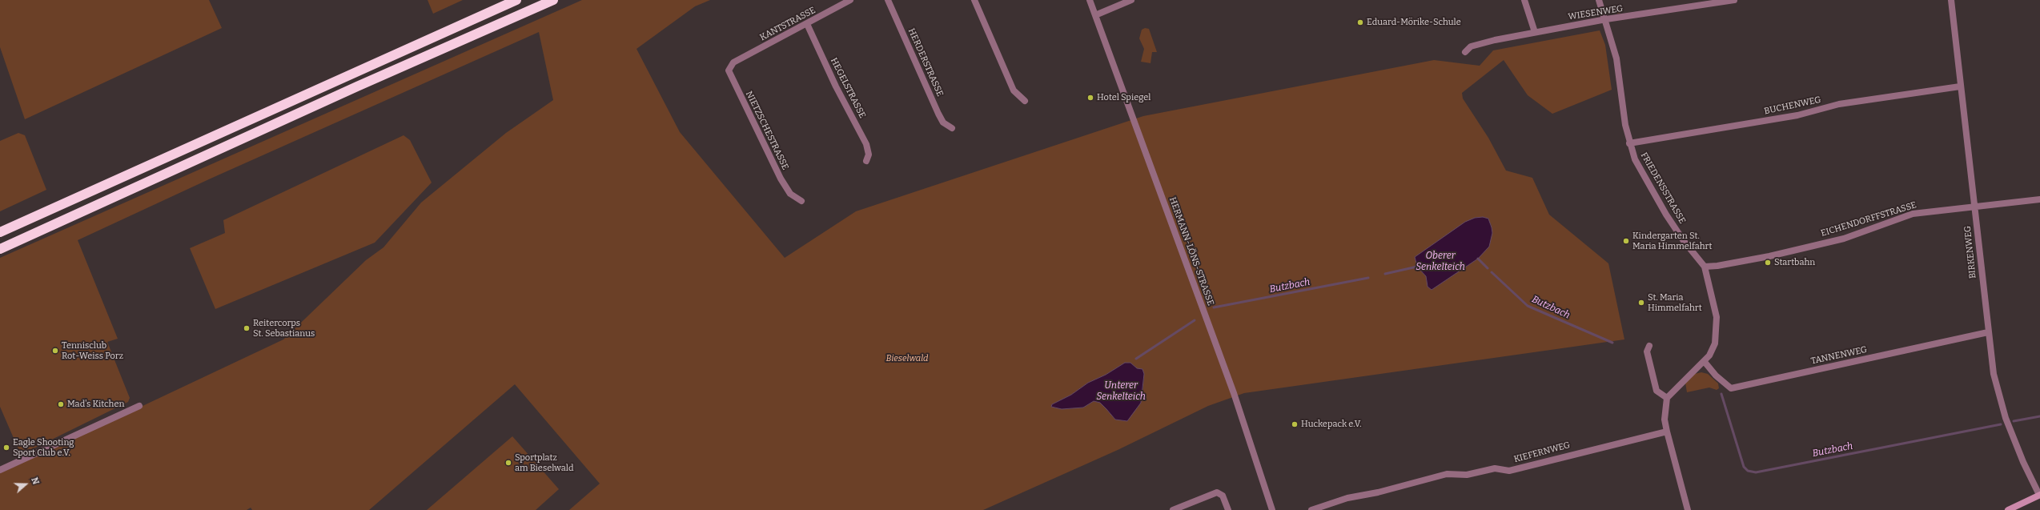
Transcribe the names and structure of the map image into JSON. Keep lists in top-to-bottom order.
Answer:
{
  "streets": {
    "street": [
      "WIESENWEG",
      "KANTSTRASSE",
      "HERDERSTRASSE",
      "HEGELSTRASSE",
      "BUCHENWEG",
      "NIETZSCHESTRASSE",
      "FRIEDENSSTRASSE",
      "EICHENDORFFSTRASSE",
      "HERMANN-LÖNS-STRASSE",
      "BIRKENWEG",
      "TANNENWEG",
      "KIEFERNWEG"
    ]
  },
  "crossings": [
    ["WIESENWEG", "FRIEDENSSTRASSE"],
    ["KANTSTRASSE", "HEGELSTRASSE"],
    ["KANTSTRASSE", "NIETZSCHESTRASSE"],
    ["BUCHENWEG", "FRIEDENSSTRASSE"],
    ["BUCHENWEG", "BIRKENWEG"],
    ["FRIEDENSSTRASSE", "EICHENDORFFSTRASSE"],
    ["FRIEDENSSTRASSE", "TANNENWEG"],
    ["EICHENDORFFSTRASSE", "BIRKENWEG"],
    ["BIRKENWEG", "TANNENWEG"]
  ],
  "water": ["Oberer Senkelteich", "Butzbach", "Unterer Senkelteich"],
  "parks": ["Bieselwald"],
  "places": [
    "Eduard-Mörike-Schule",
    "Hotel Spiegel",
    "Kindergarten St. Maria Himmelfahrt",
    "Startbahn",
    "St. Maria Himmelfahrt",
    "Reitercorps St. Sebastianus",
    "Tennisclub Rot-Weiss Porz",
    "Mad's Kitchen",
    "Huckepack e.V.",
    "Eagle Shooting Sport Club e.V.",
    "Sportplatz am Bieselwald"
  ],
  "north": "right"
}
